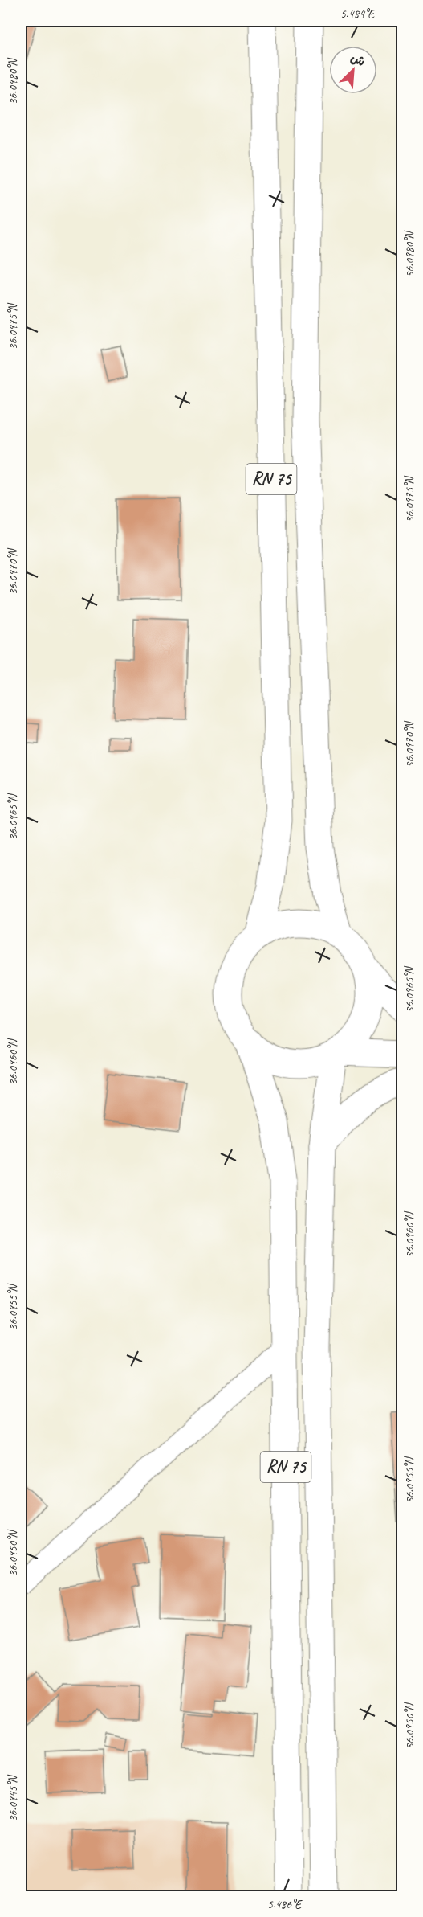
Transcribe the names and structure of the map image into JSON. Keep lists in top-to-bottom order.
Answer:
{
  "streets": {
    "main road": ["RN 75"]
  },
  "north": "top right",
  "coordinates": [
    "5.484°E",
    "36.0980°N",
    "36.0975°N",
    "36.0970°N",
    "36.0965°N",
    "36.0960°N",
    "36.0955°N",
    "36.0950°N",
    "36.0945°N",
    "5.486°E"
  ]
}
